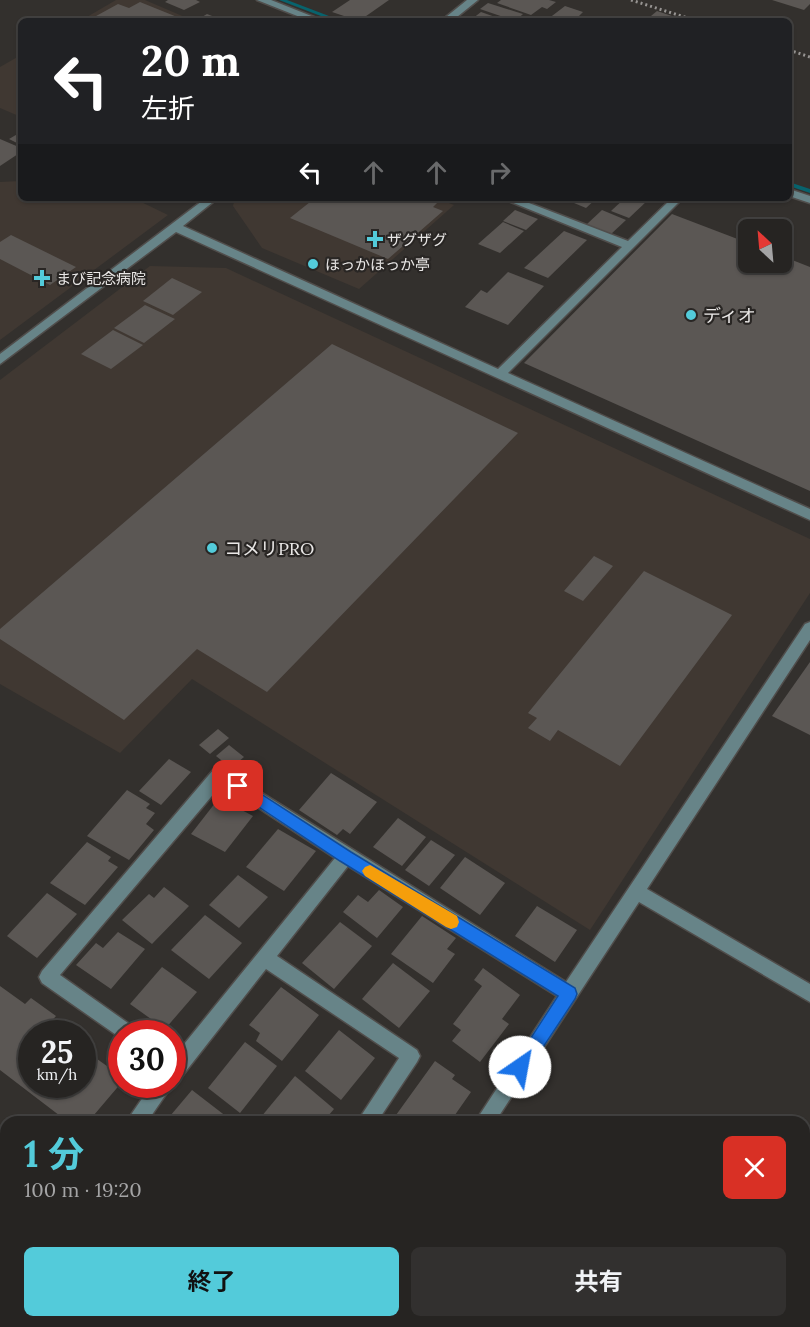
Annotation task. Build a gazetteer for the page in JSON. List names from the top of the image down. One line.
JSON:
{"places":{"health":["ザグザグ","まび記念病院"],"other":["ほっかほっか亭","ディオ","コメリPRO"]},"north":"top left","page":{"turn":["20 m","左折"],"speed":"25 km/h","limit":"30","heading":["1 分","100 m · 19:20"],"buttons":["終了","共有"]}}
